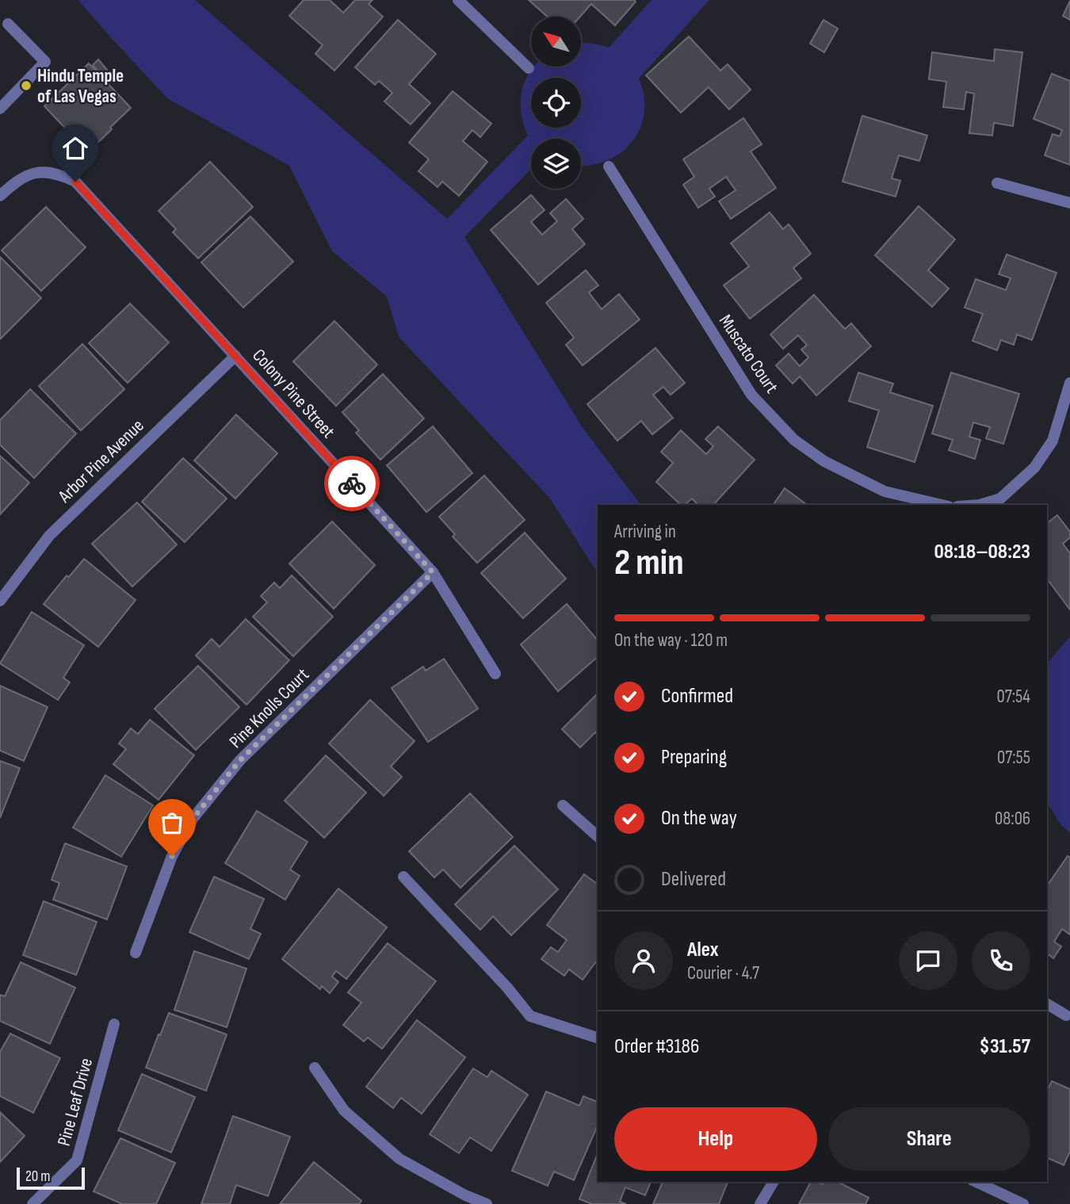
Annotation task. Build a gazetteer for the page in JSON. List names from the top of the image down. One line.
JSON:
{"streets":{"street":["Muscato Court","Colony Pine Street","Arbor Pine Avenue","Pine Knolls Court","Pine Leaf Drive"]},"crossings":[["Colony Pine Street","Arbor Pine Avenue"],["Colony Pine Street","Pine Knolls Court"]],"places":["Hindu Temple of Las Vegas"],"scale_bar":"20 m","north":"top left","page":{"heading":["2 min","Arriving in","08:18–08:23"],"panel":["Alex","Courier · 4.7","Order #3186","$31.57"],"bar":"On the way · 120 m","list":[["Confirmed","07:54"],["Preparing","07:55"],["On the way","08:06"],"Delivered"],"buttons":["Help","Share"],"scale":"20 m"}}
